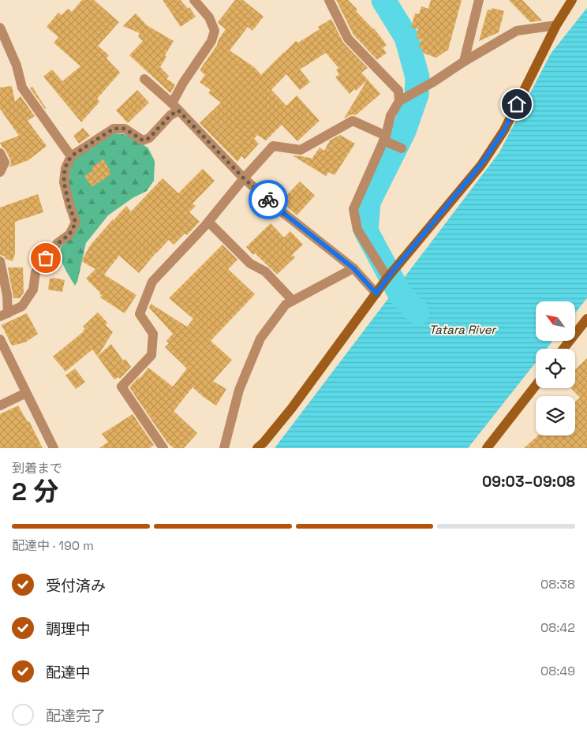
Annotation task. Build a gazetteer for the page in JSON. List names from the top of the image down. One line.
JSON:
{"water":["Tatara River"],"north":"top left","page":{"heading":["2 分","到着まで","09:03–09:08"],"bar":"配達中 · 190 m","list":[["受付済み","08:38"],["調理中","08:42"],["配達中","08:49"],"配達完了"]}}
